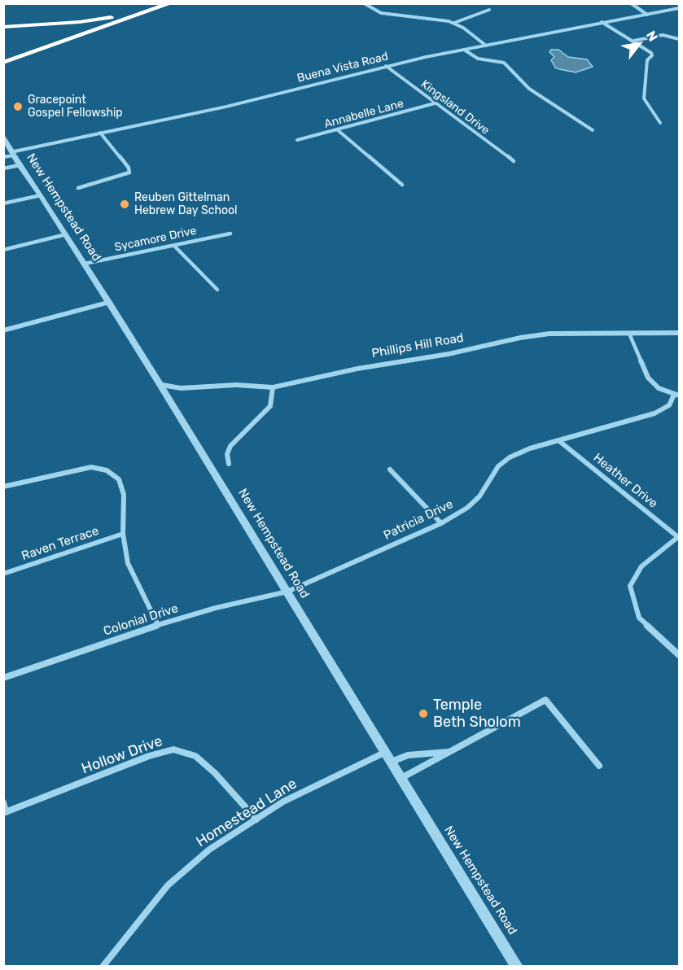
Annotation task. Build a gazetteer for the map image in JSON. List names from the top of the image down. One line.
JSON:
{"streets":{"street":["Buena Vista Road","Kingsland Drive","Annabelle Lane","New Hempstead Road","Sycamore Drive","Phillips Hill Road","Heather Drive","Patricia Drive","Raven Terrace","Colonial Drive","Hollow Drive","Homestead Lane"]},"crossings":[["Buena Vista Road","Kingsland Drive"],["Buena Vista Road","New Hempstead Road"],["Kingsland Drive","Annabelle Lane"],["New Hempstead Road","Sycamore Drive"],["New Hempstead Road","Phillips Hill Road"],["New Hempstead Road","Patricia Drive"],["New Hempstead Road","Colonial Drive"],["New Hempstead Road","Homestead Lane"],["Heather Drive","Patricia Drive"],["Patricia Drive","Colonial Drive"],["Hollow Drive","Homestead Lane"]],"places":["Gracepoint Gospel Fellowship","Reuben Gittelman Hebrew Day School","Temple Beth Sholom"],"north":"top right"}
